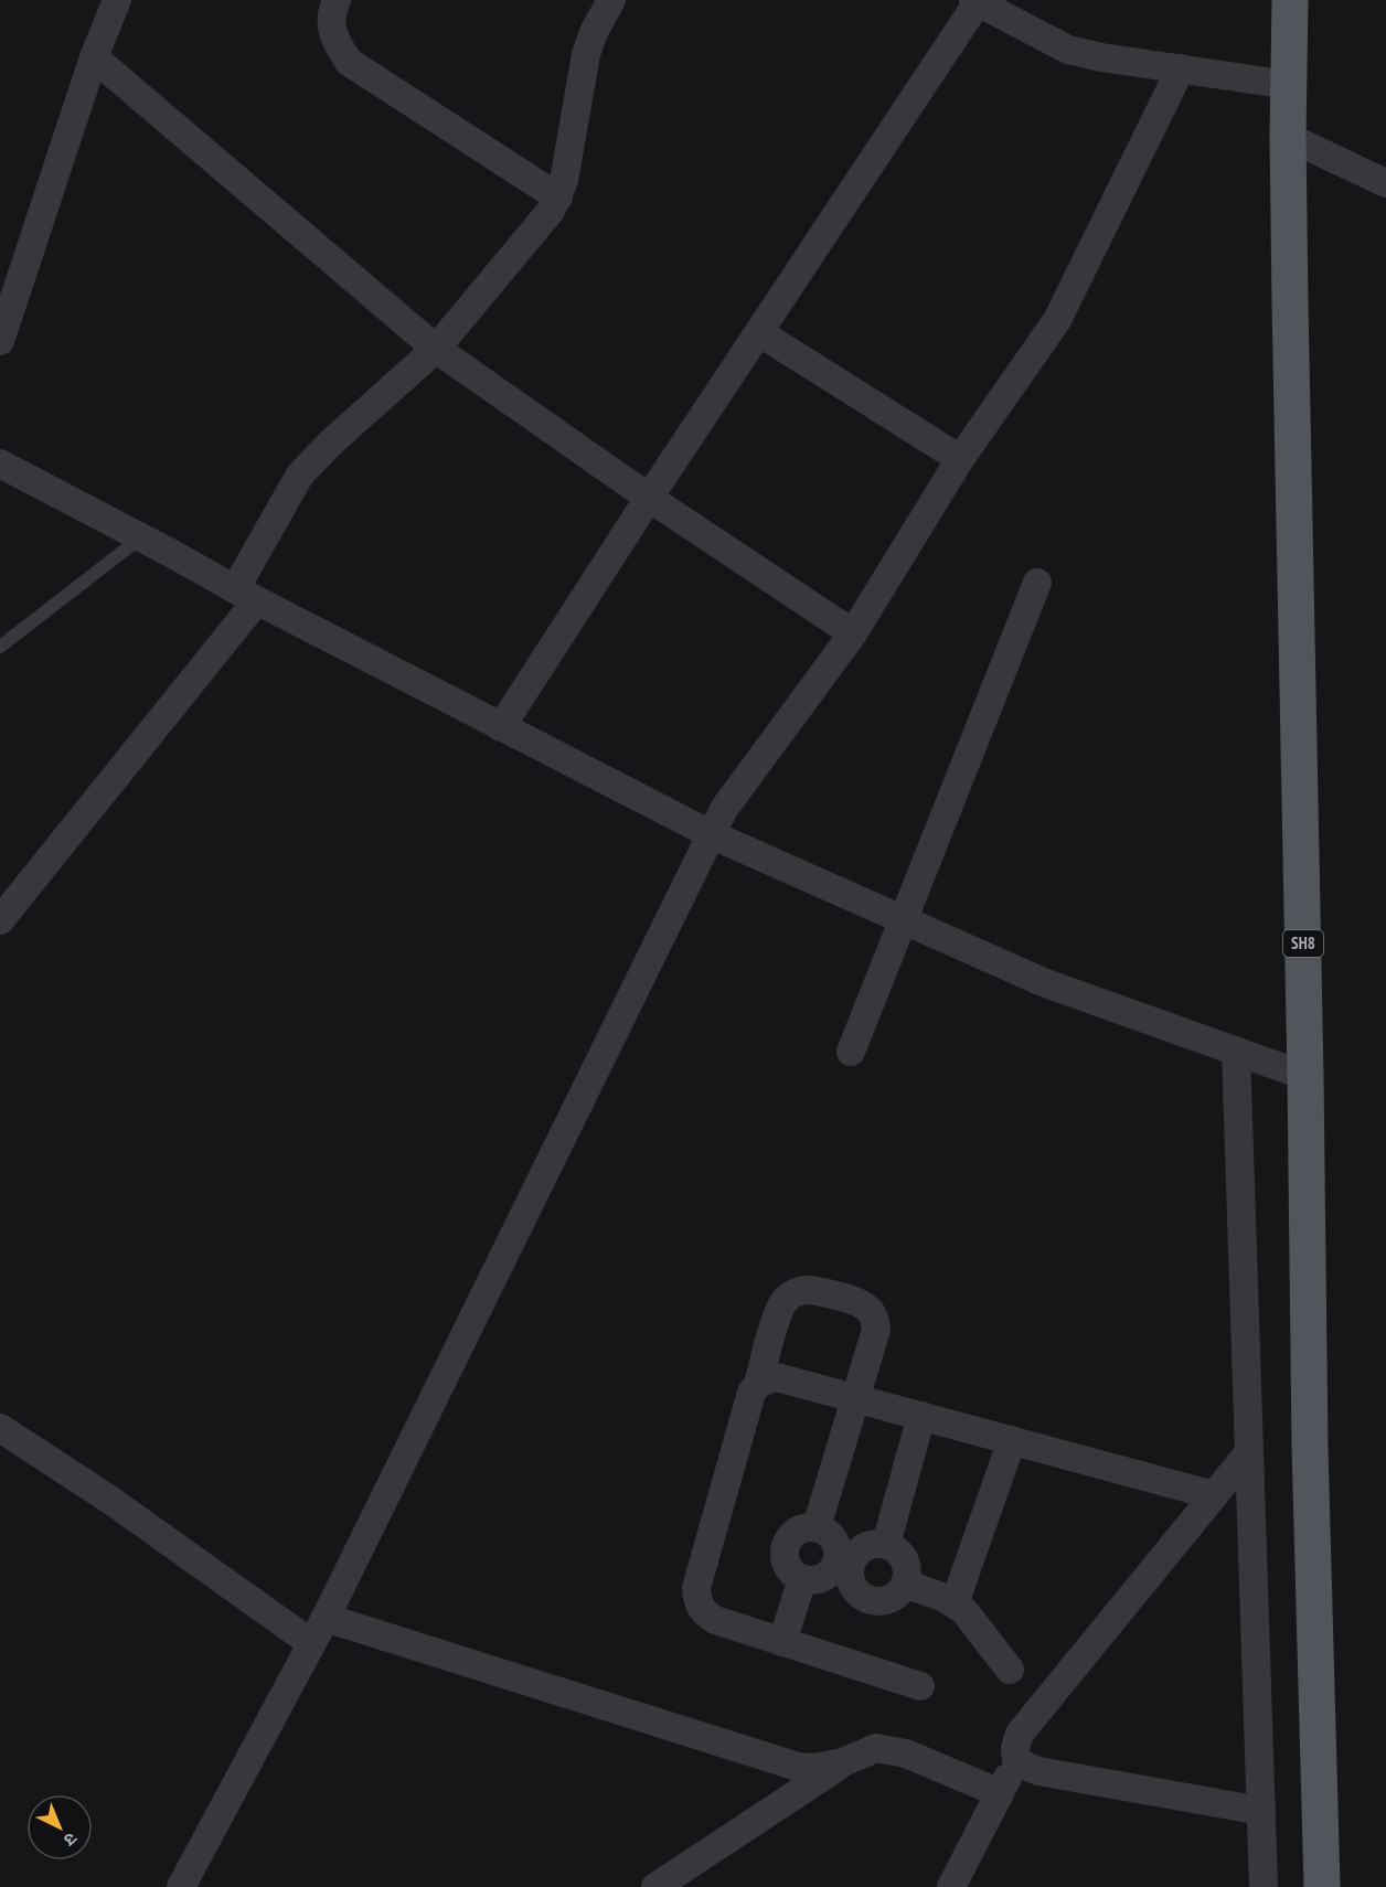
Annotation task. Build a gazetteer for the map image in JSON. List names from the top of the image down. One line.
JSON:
{"streets":{"main road":["SH8"]},"north":"bottom right"}
